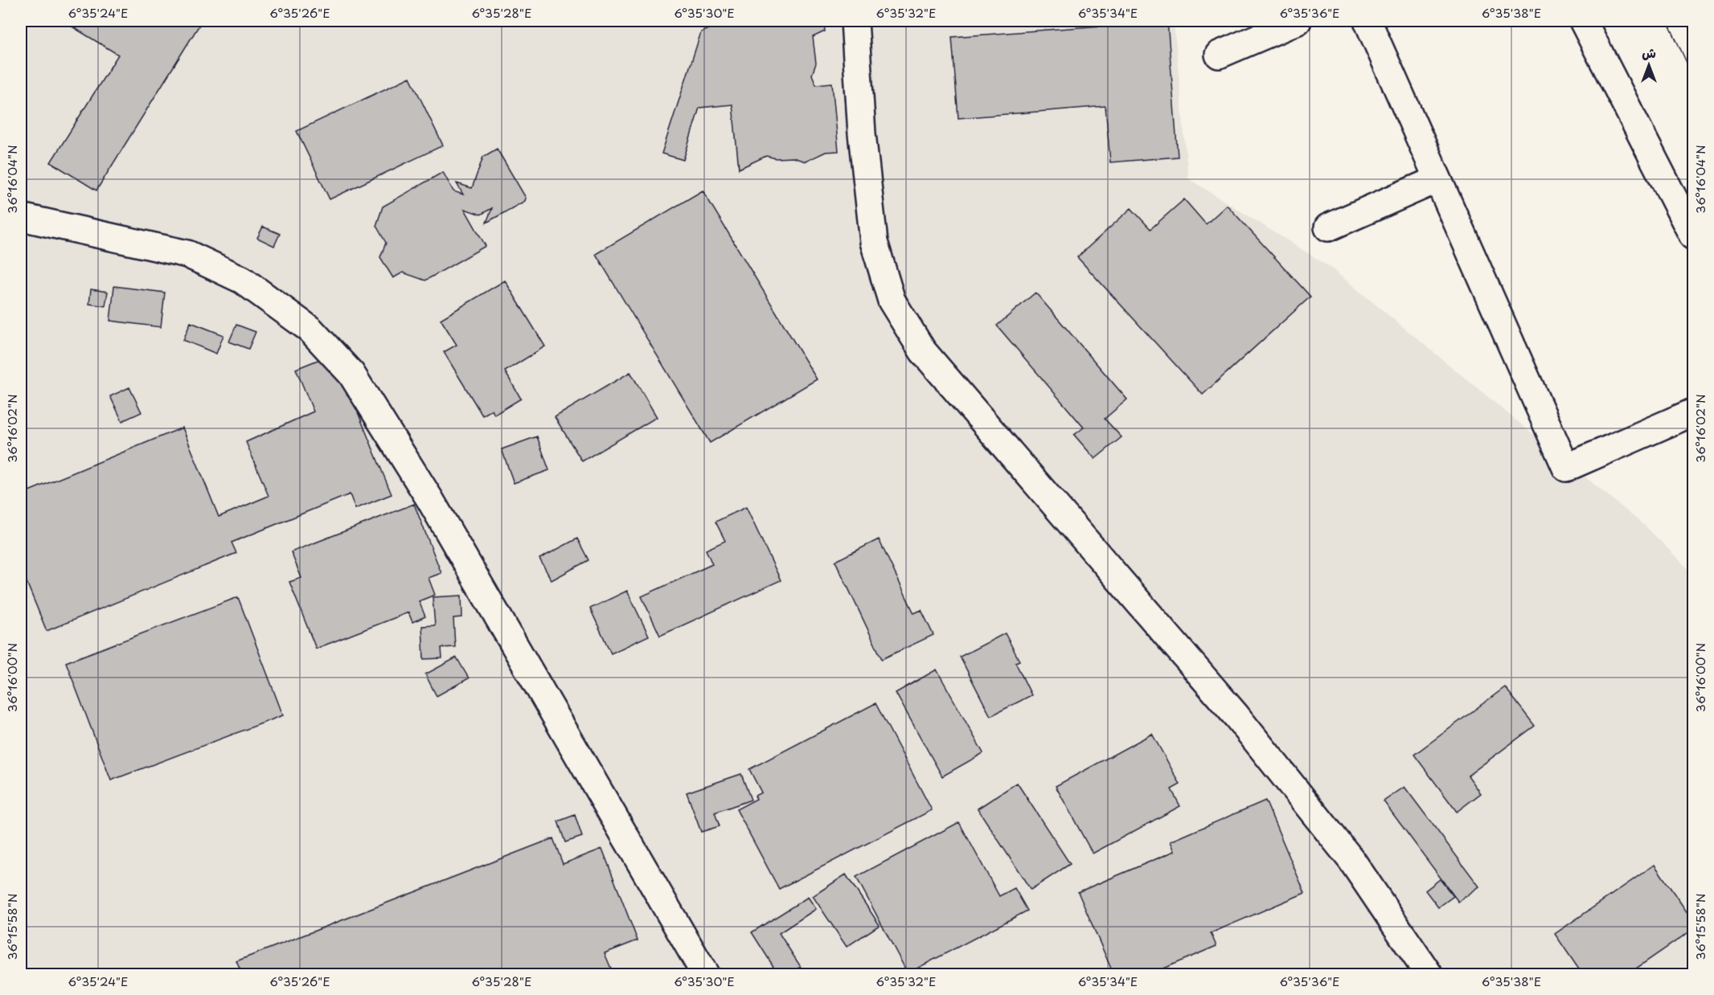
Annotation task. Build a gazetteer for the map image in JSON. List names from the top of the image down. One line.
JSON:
{"north":"top","coordinates":["6°35'24\"E","6°35'26\"E","6°35'28\"E","6°35'30\"E","6°35'32\"E","6°35'34\"E","6°35'36\"E","6°35'38\"E","36°16'04\"N","36°16'02\"N","36°16'00\"N","36°15'58\"N"]}
